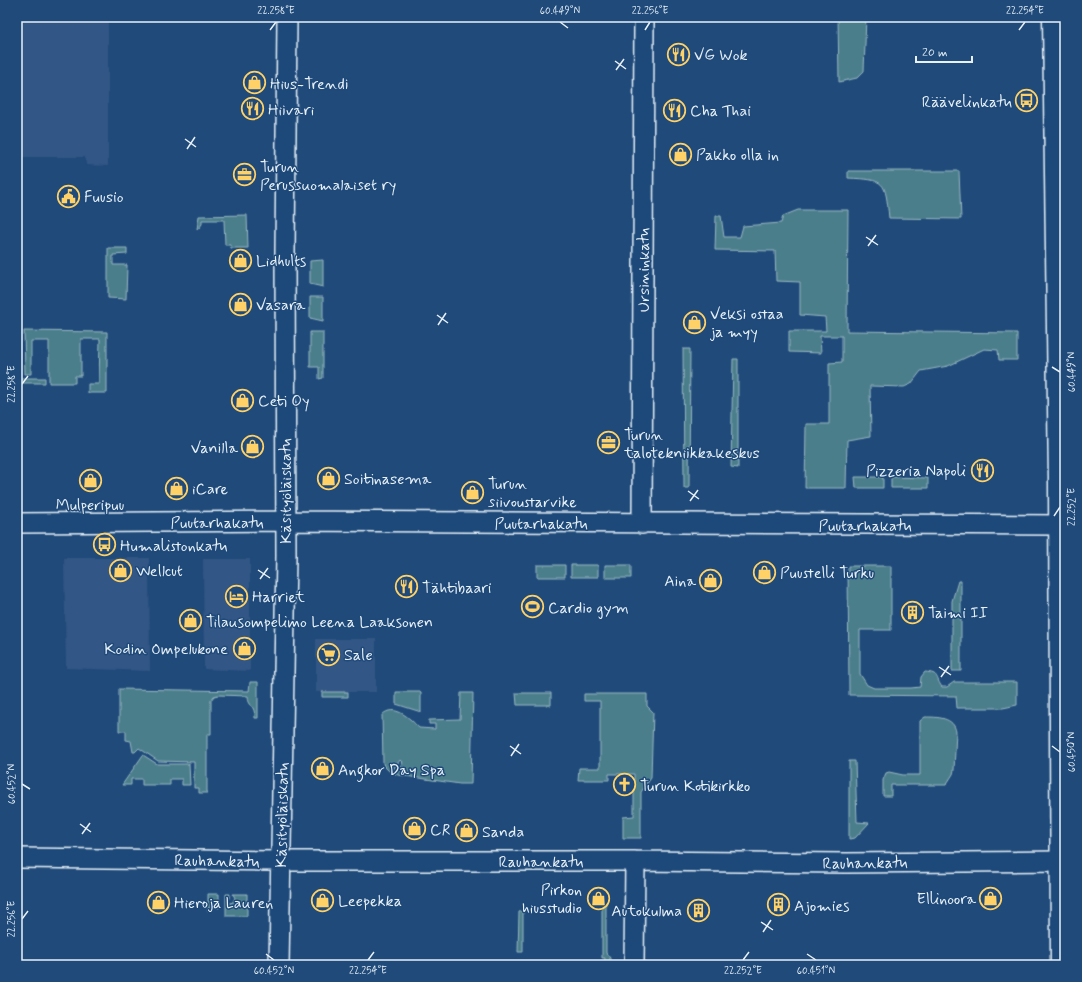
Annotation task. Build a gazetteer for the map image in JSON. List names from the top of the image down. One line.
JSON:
{"streets":{"street":["Ursininkatu","Käsityöläiskatu","Puutarhakatu","Rauhankatu"]},"crossings":[["Ursininkatu","Puutarhakatu"],["Käsityöläiskatu","Puutarhakatu"],["Käsityöläiskatu","Rauhankatu"]],"places":{"restaurant":["VG Wok","Hiivari","Cha Thai","Pizzeria Napoli","Tähtibaari"],"shop":["Hius-Trendi","Pakko olla in","Lidhults","Vasara","Veksi ostaa ja myy","Ceti Oy","Vanilla","Soitinasema","Mulperipuu","iCare","Turun siivoustarvike","Wellcut","Puustelli Turku","Aina","Tilausompelimo Leena Laaksonen","Kodin Ompelukone","Angkor Day Spa","CR","Sanda","Pirkon hiusstudio","Ellinoora","Leepekka","Hieroja Lauren"],"bus stop":["Räävelinkatu","Humalistonkatu"],"office":["Turun Perussuomalaiset ry","Turun talotekniikkakeskus"],"public building":["Fuusio"],"hotel":["Harriet"],"sports":["Cardio gym"],"building":["Taimi II","Ajomies","Autokulma"],"supermarket":["Sale"],"church":["Turun Kotikirkko"]},"scale_bar":"20 m","coordinates":["22.258°E","60.449°N","22.256°E","22.254°E","22.252°E","60.450°N","60.452°N","60.451°N"]}
